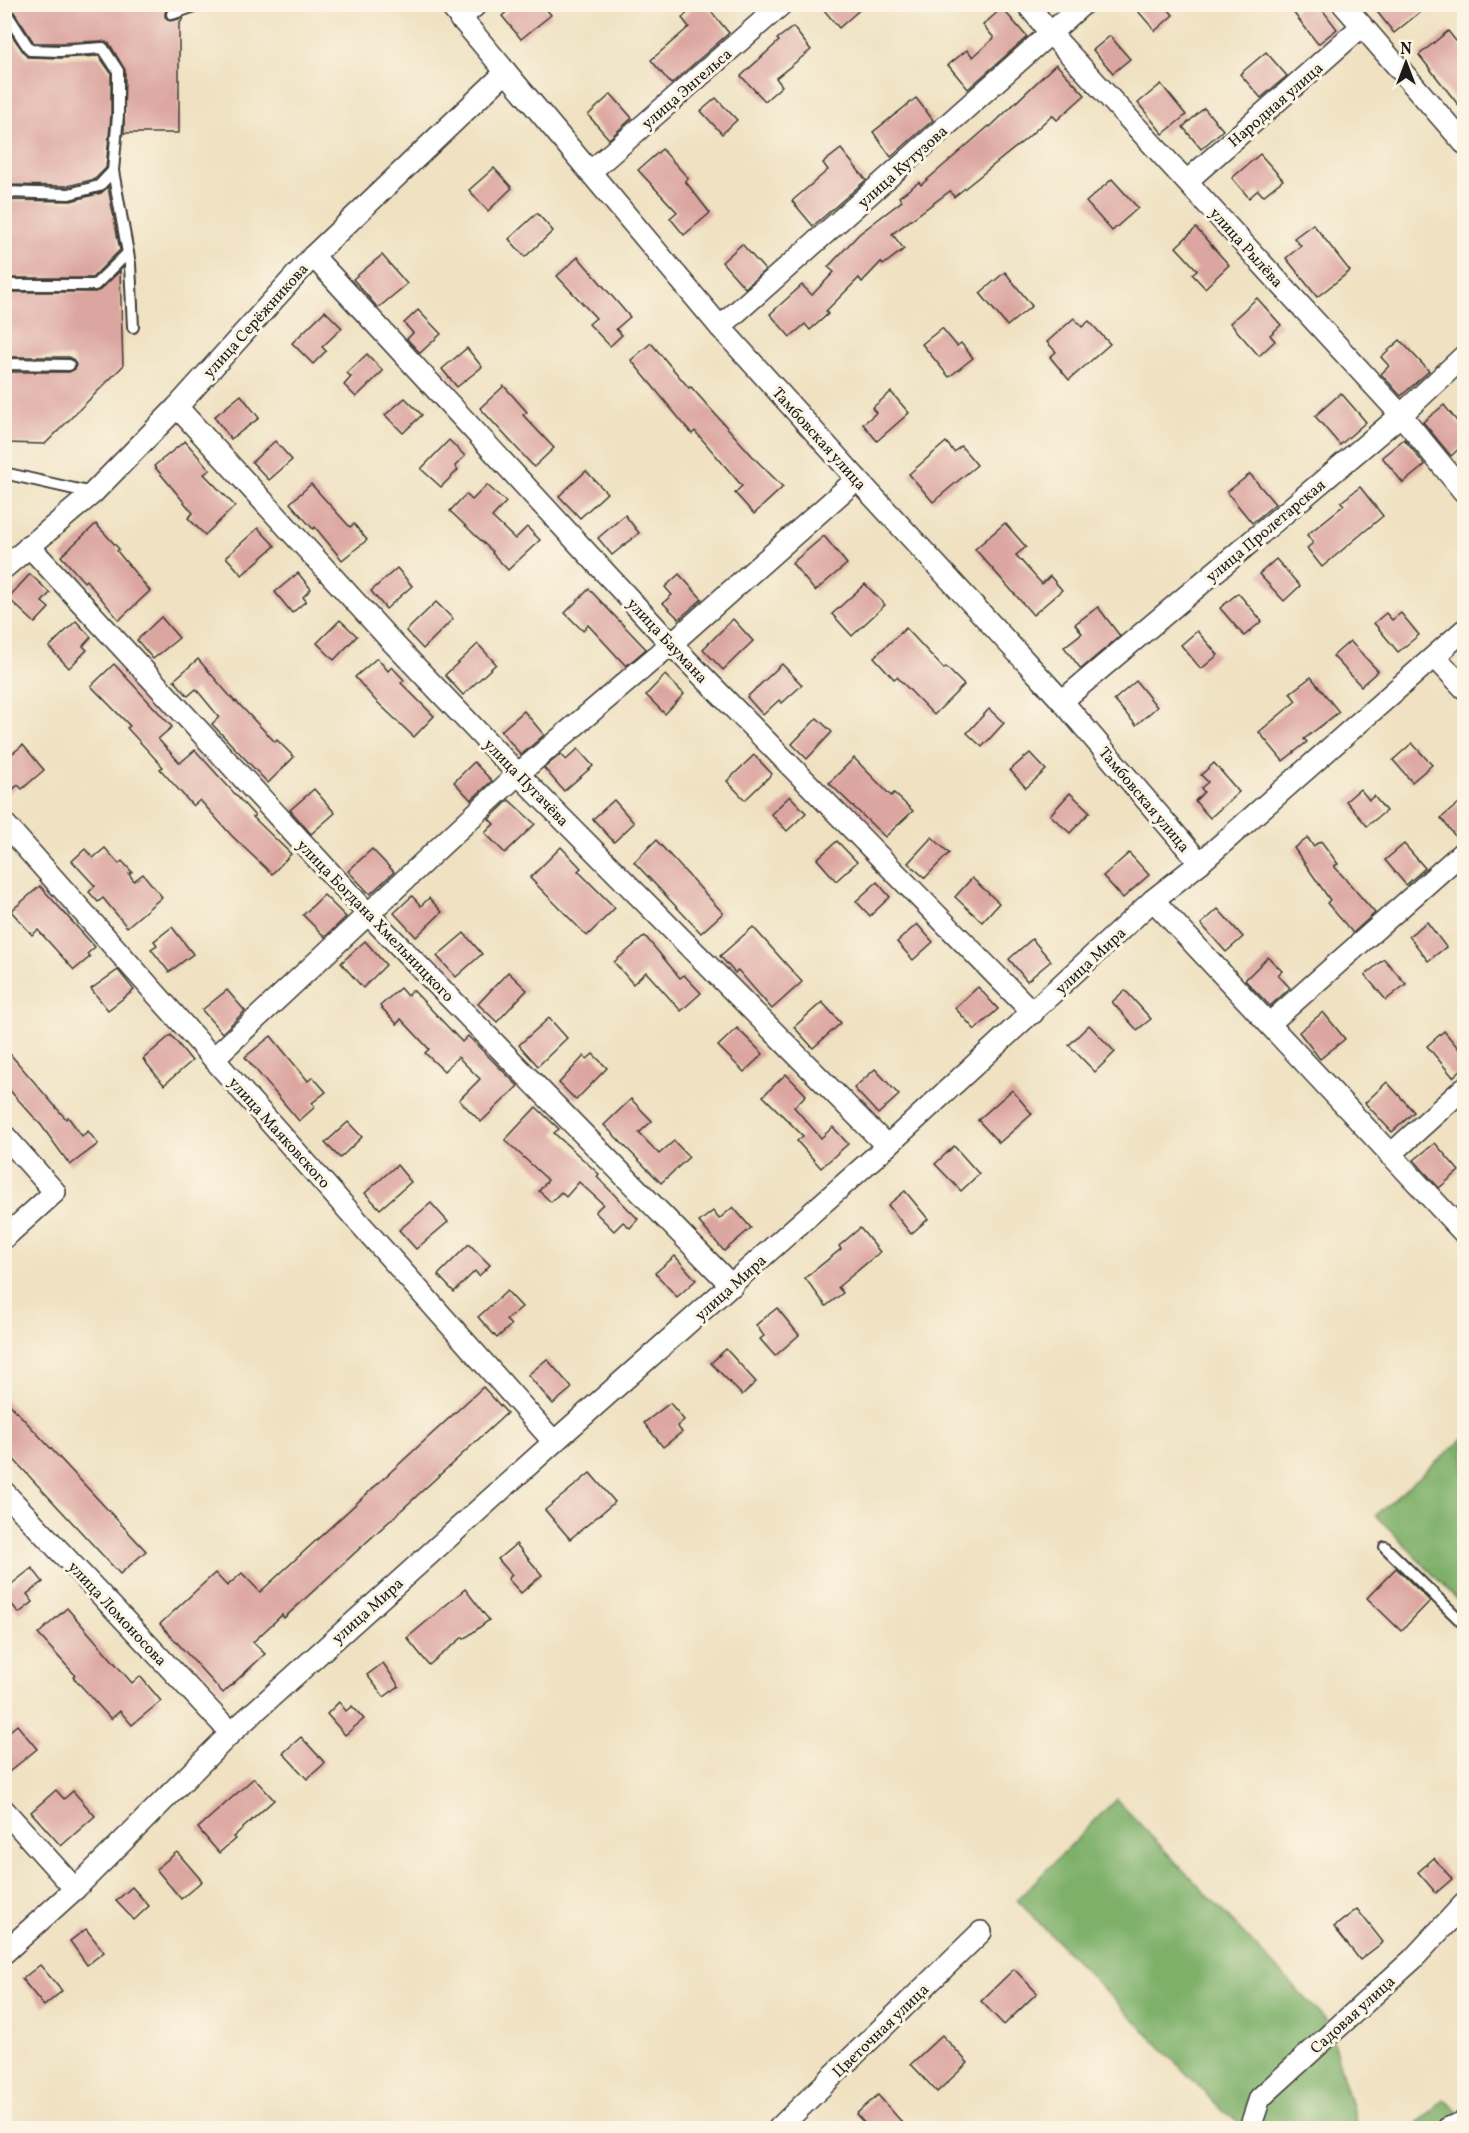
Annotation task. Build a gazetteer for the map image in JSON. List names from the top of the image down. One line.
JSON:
{"streets":{"street":["улица Энгельса","Народная улица","улица Кутузова","улица Рылёва","улица Серёжникова","Тамбовская улица","улица Пролетарская","улица Баумана","улица Пугачёва","улица Богдана Хмельницкого","улица Мира","улица Маяковского","улица Ломоносова","Садовая улица","Цветочная улица"]},"crossings":[["улица Энгельса","Тамбовская улица"],["Народная улица","улица Рылёва"],["улица Кутузова","улица Рылёва"],["улица Кутузова","Тамбовская улица"],["улица Рылёва","улица Пролетарская"],["улица Серёжникова","Тамбовская улица"],["улица Серёжникова","улица Баумана"],["улица Серёжникова","улица Пугачёва"],["улица Серёжникова","улица Богдана Хмельницкого"],["Тамбовская улица","улица Пролетарская"],["Тамбовская улица","улица Мира"],["улица Баумана","улица Мира"],["улица Пугачёва","улица Мира"],["улица Богдана Хмельницкого","улица Мира"],["улица Мира","улица Маяковского"],["улица Мира","улица Ломоносова"]],"north":"top"}
